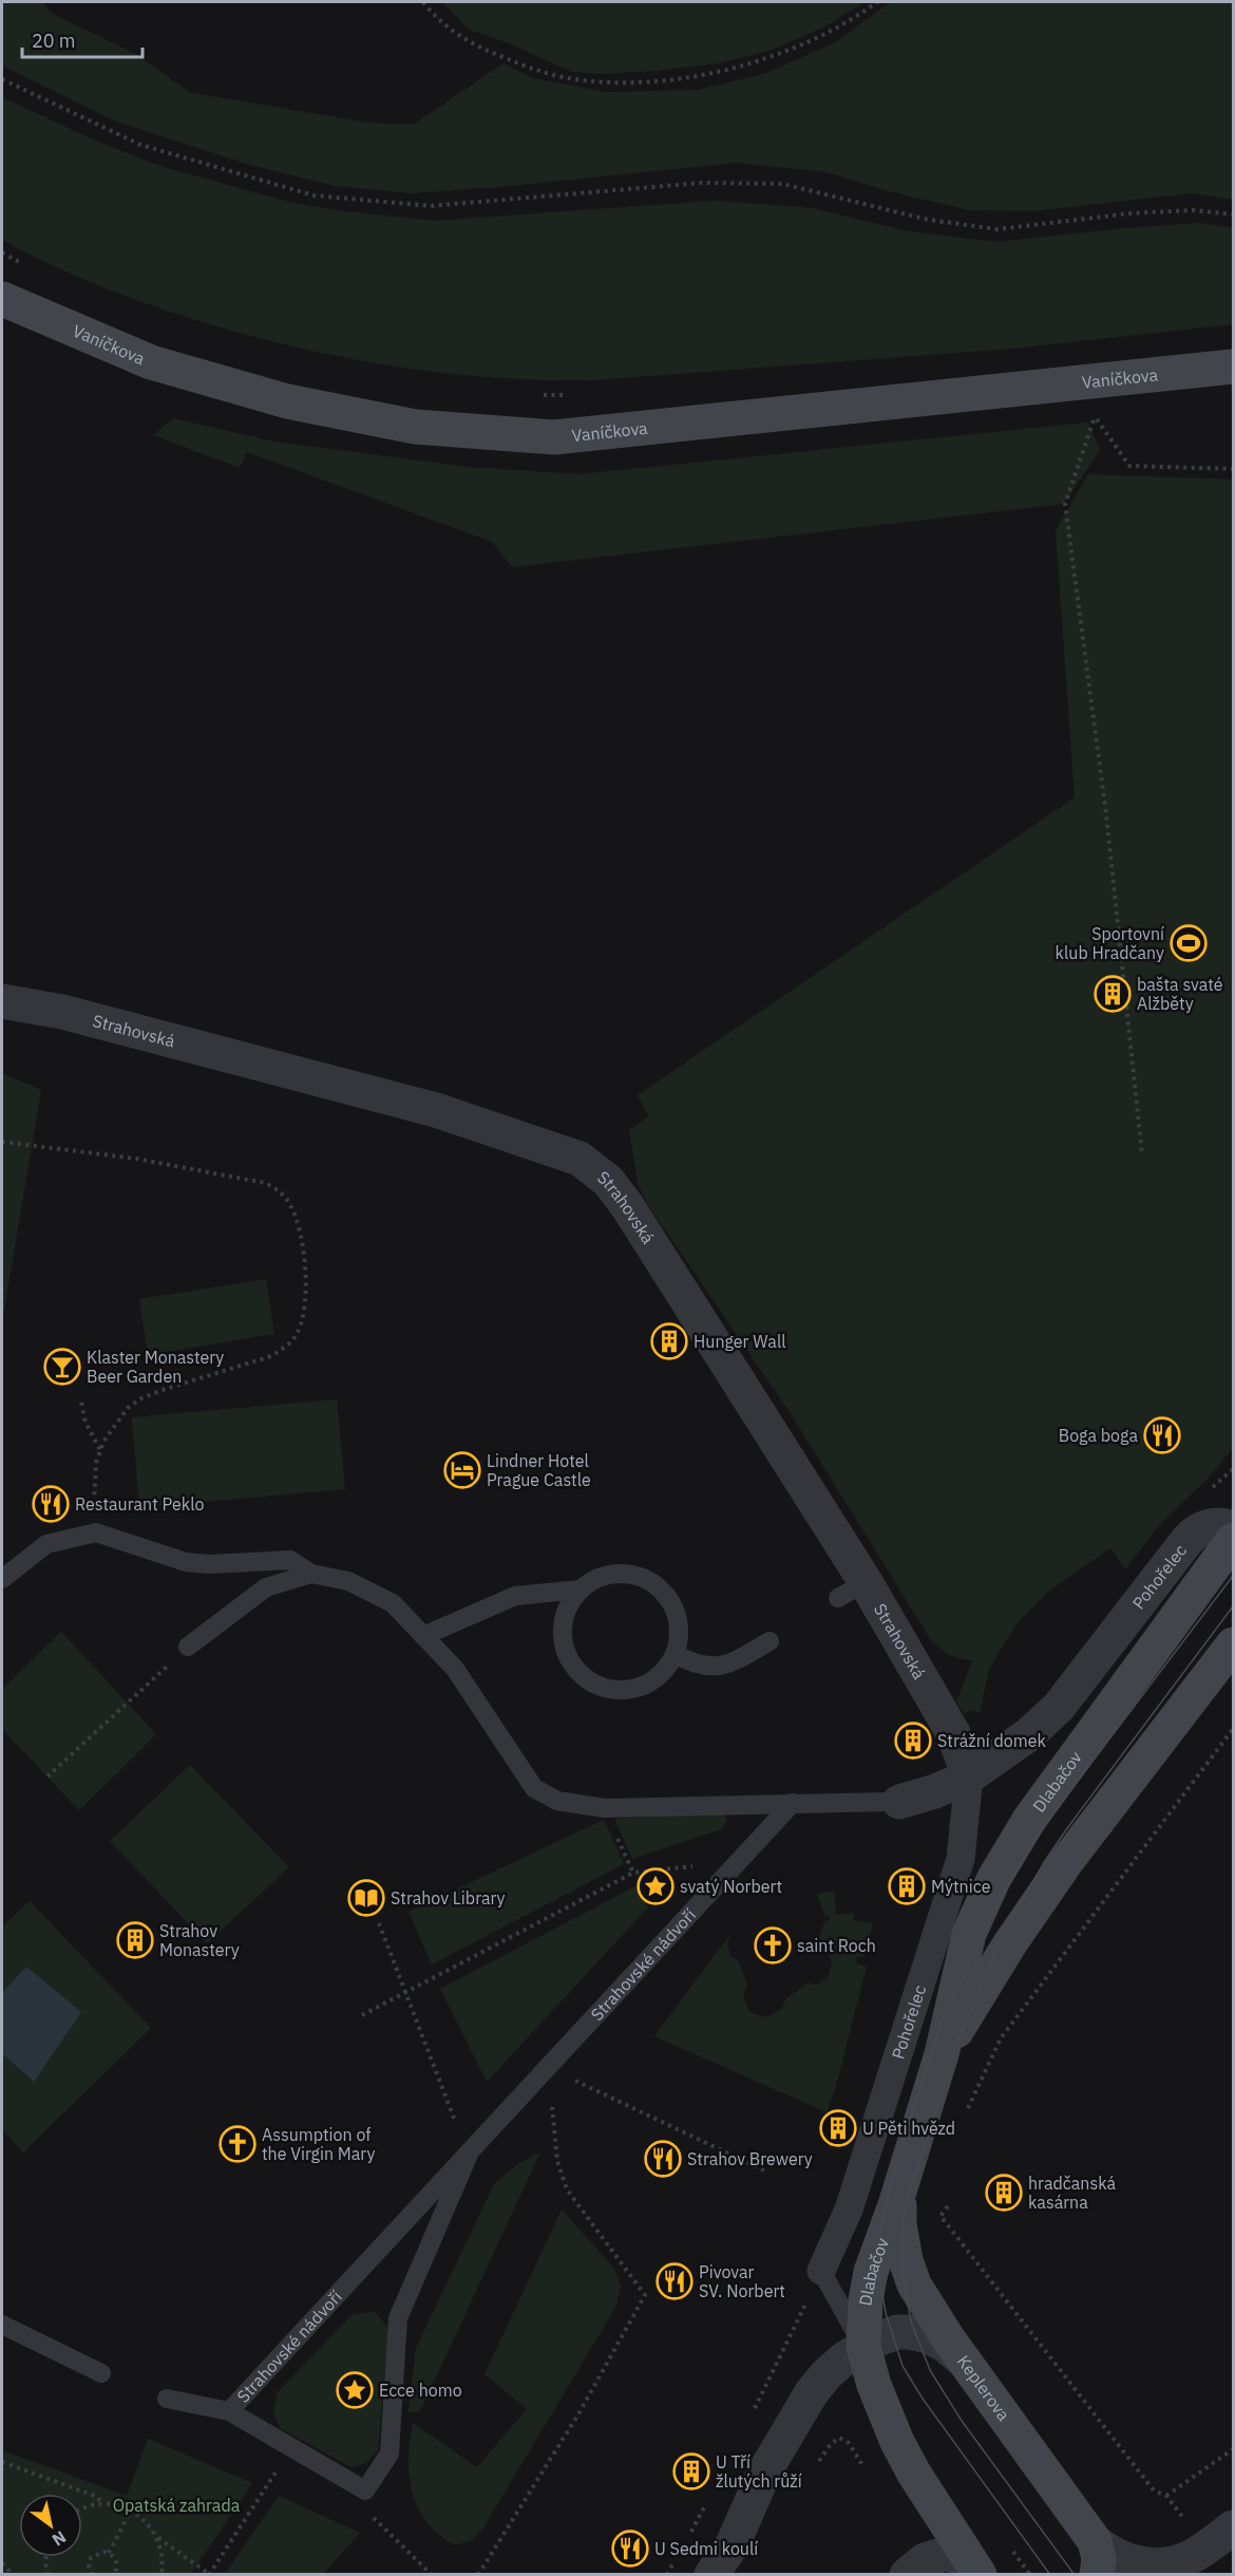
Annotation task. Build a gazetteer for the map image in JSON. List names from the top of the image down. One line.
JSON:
{"streets":{"main road":["Vaníčkova","Dlabačov","Keplerova"],"street":["Strahovská","Pohořelec"],"lane":["Strahovské nádvoří"]},"crossings":[["Strahovská","Pohořelec"],["Dlabačov","Keplerova"]],"parks":["Opatská zahrada"],"places":{"sports":["Sportovní klub Hradčany"],"building":["bašta svaté Alžběty","Hunger Wall","Strážní domek","Mýtnice","Strahov Monastery","U Pěti hvězd","hradčanská kasárna","U Tří žlutých růží"],"bar":["Klaster Monastery Beer Garden"],"restaurant":["Boga boga","Restaurant Peklo","Strahov Brewery","Pivovar SV. Norbert","U Sedmi koulí"],"hotel":["Lindner Hotel Prague Castle"],"place":["svatý Norbert","Ecce homo"],"library":["Strahov Library"],"church":["saint Roch","Assumption of the Virgin Mary"]},"scale_bar":"20 m","north":"bottom right"}
